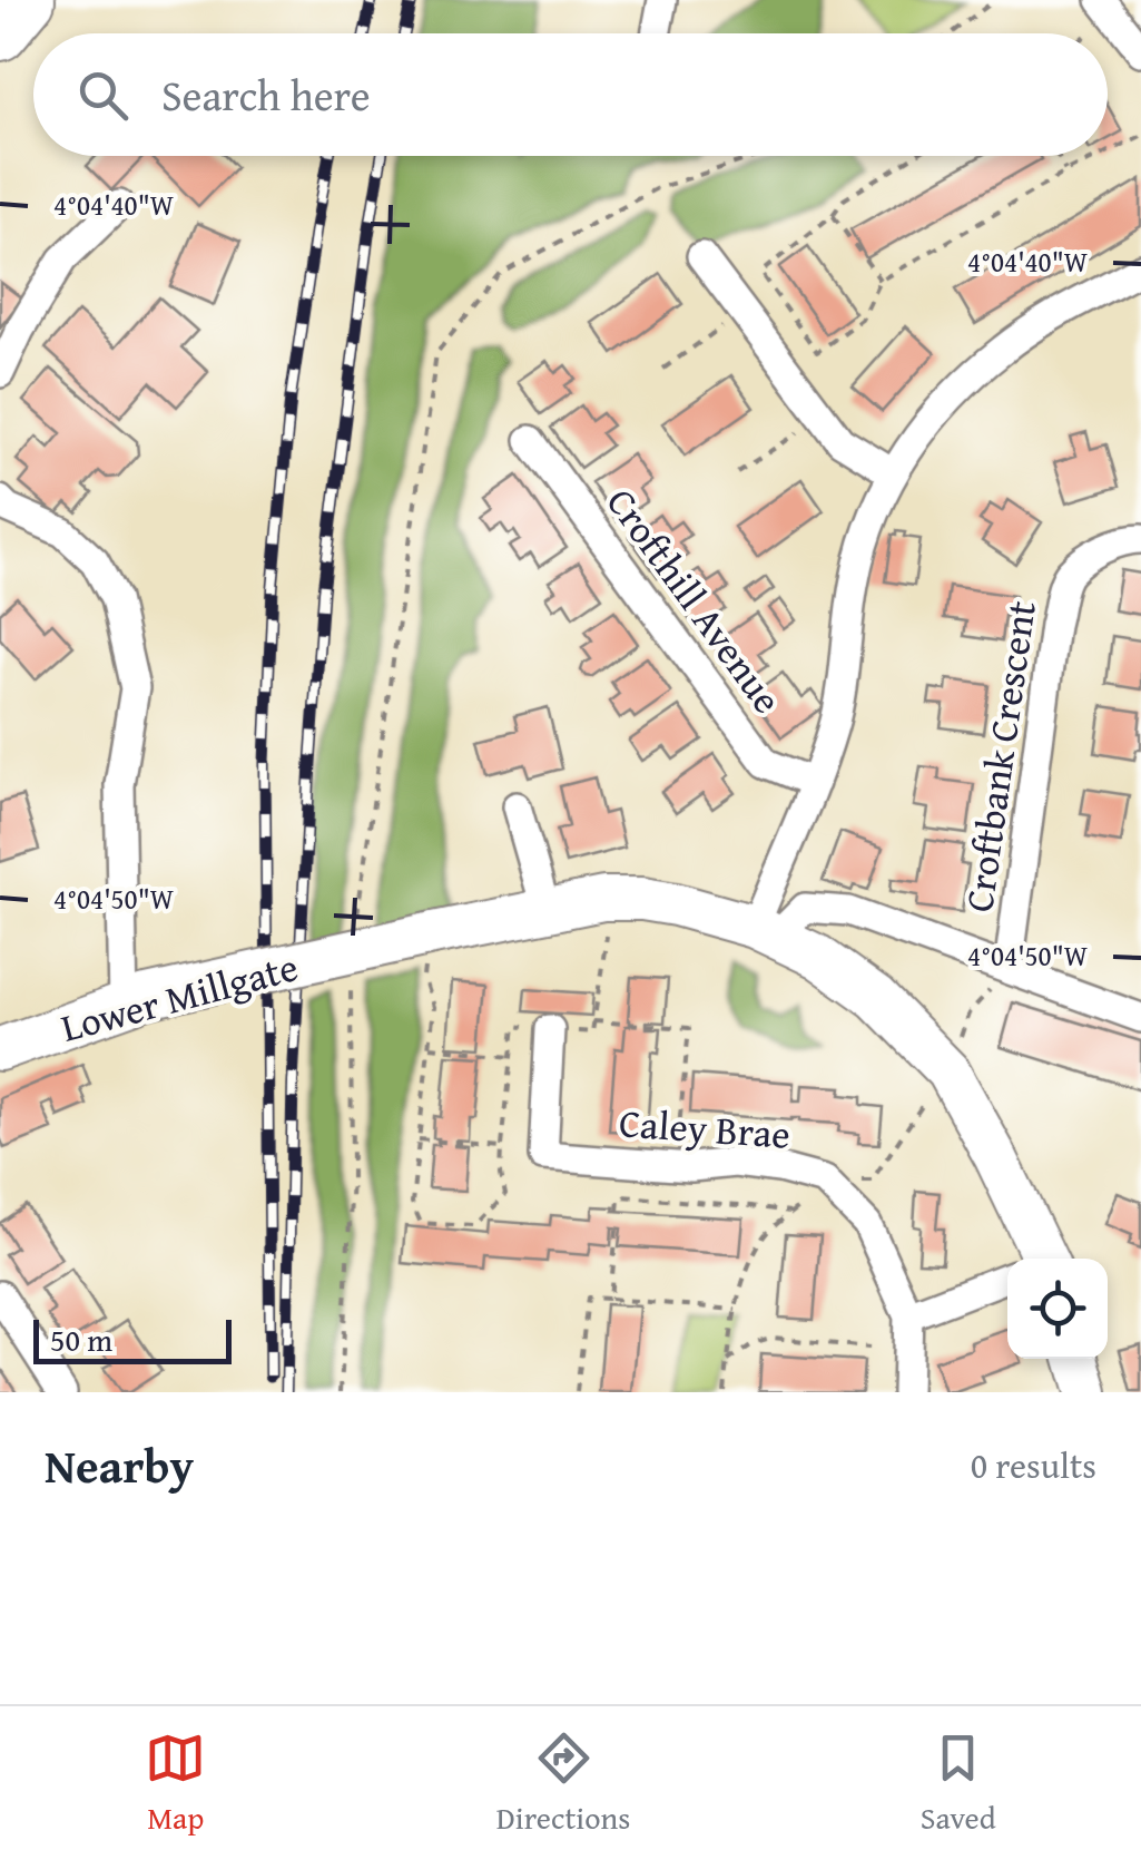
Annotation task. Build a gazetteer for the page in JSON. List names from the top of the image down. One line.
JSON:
{"streets":{"street":["Crofthill Avenue","Croftbank Crescent","Lower Millgate","Caley Brae"]},"scale_bar":"50 m","page":{"search":"Search here","scale":"50 m","heading":["Nearby","0 results"],"nav":["Map","Directions","Saved"]},"coordinates":["4°04'40\"W","4°04'50\"W"]}
